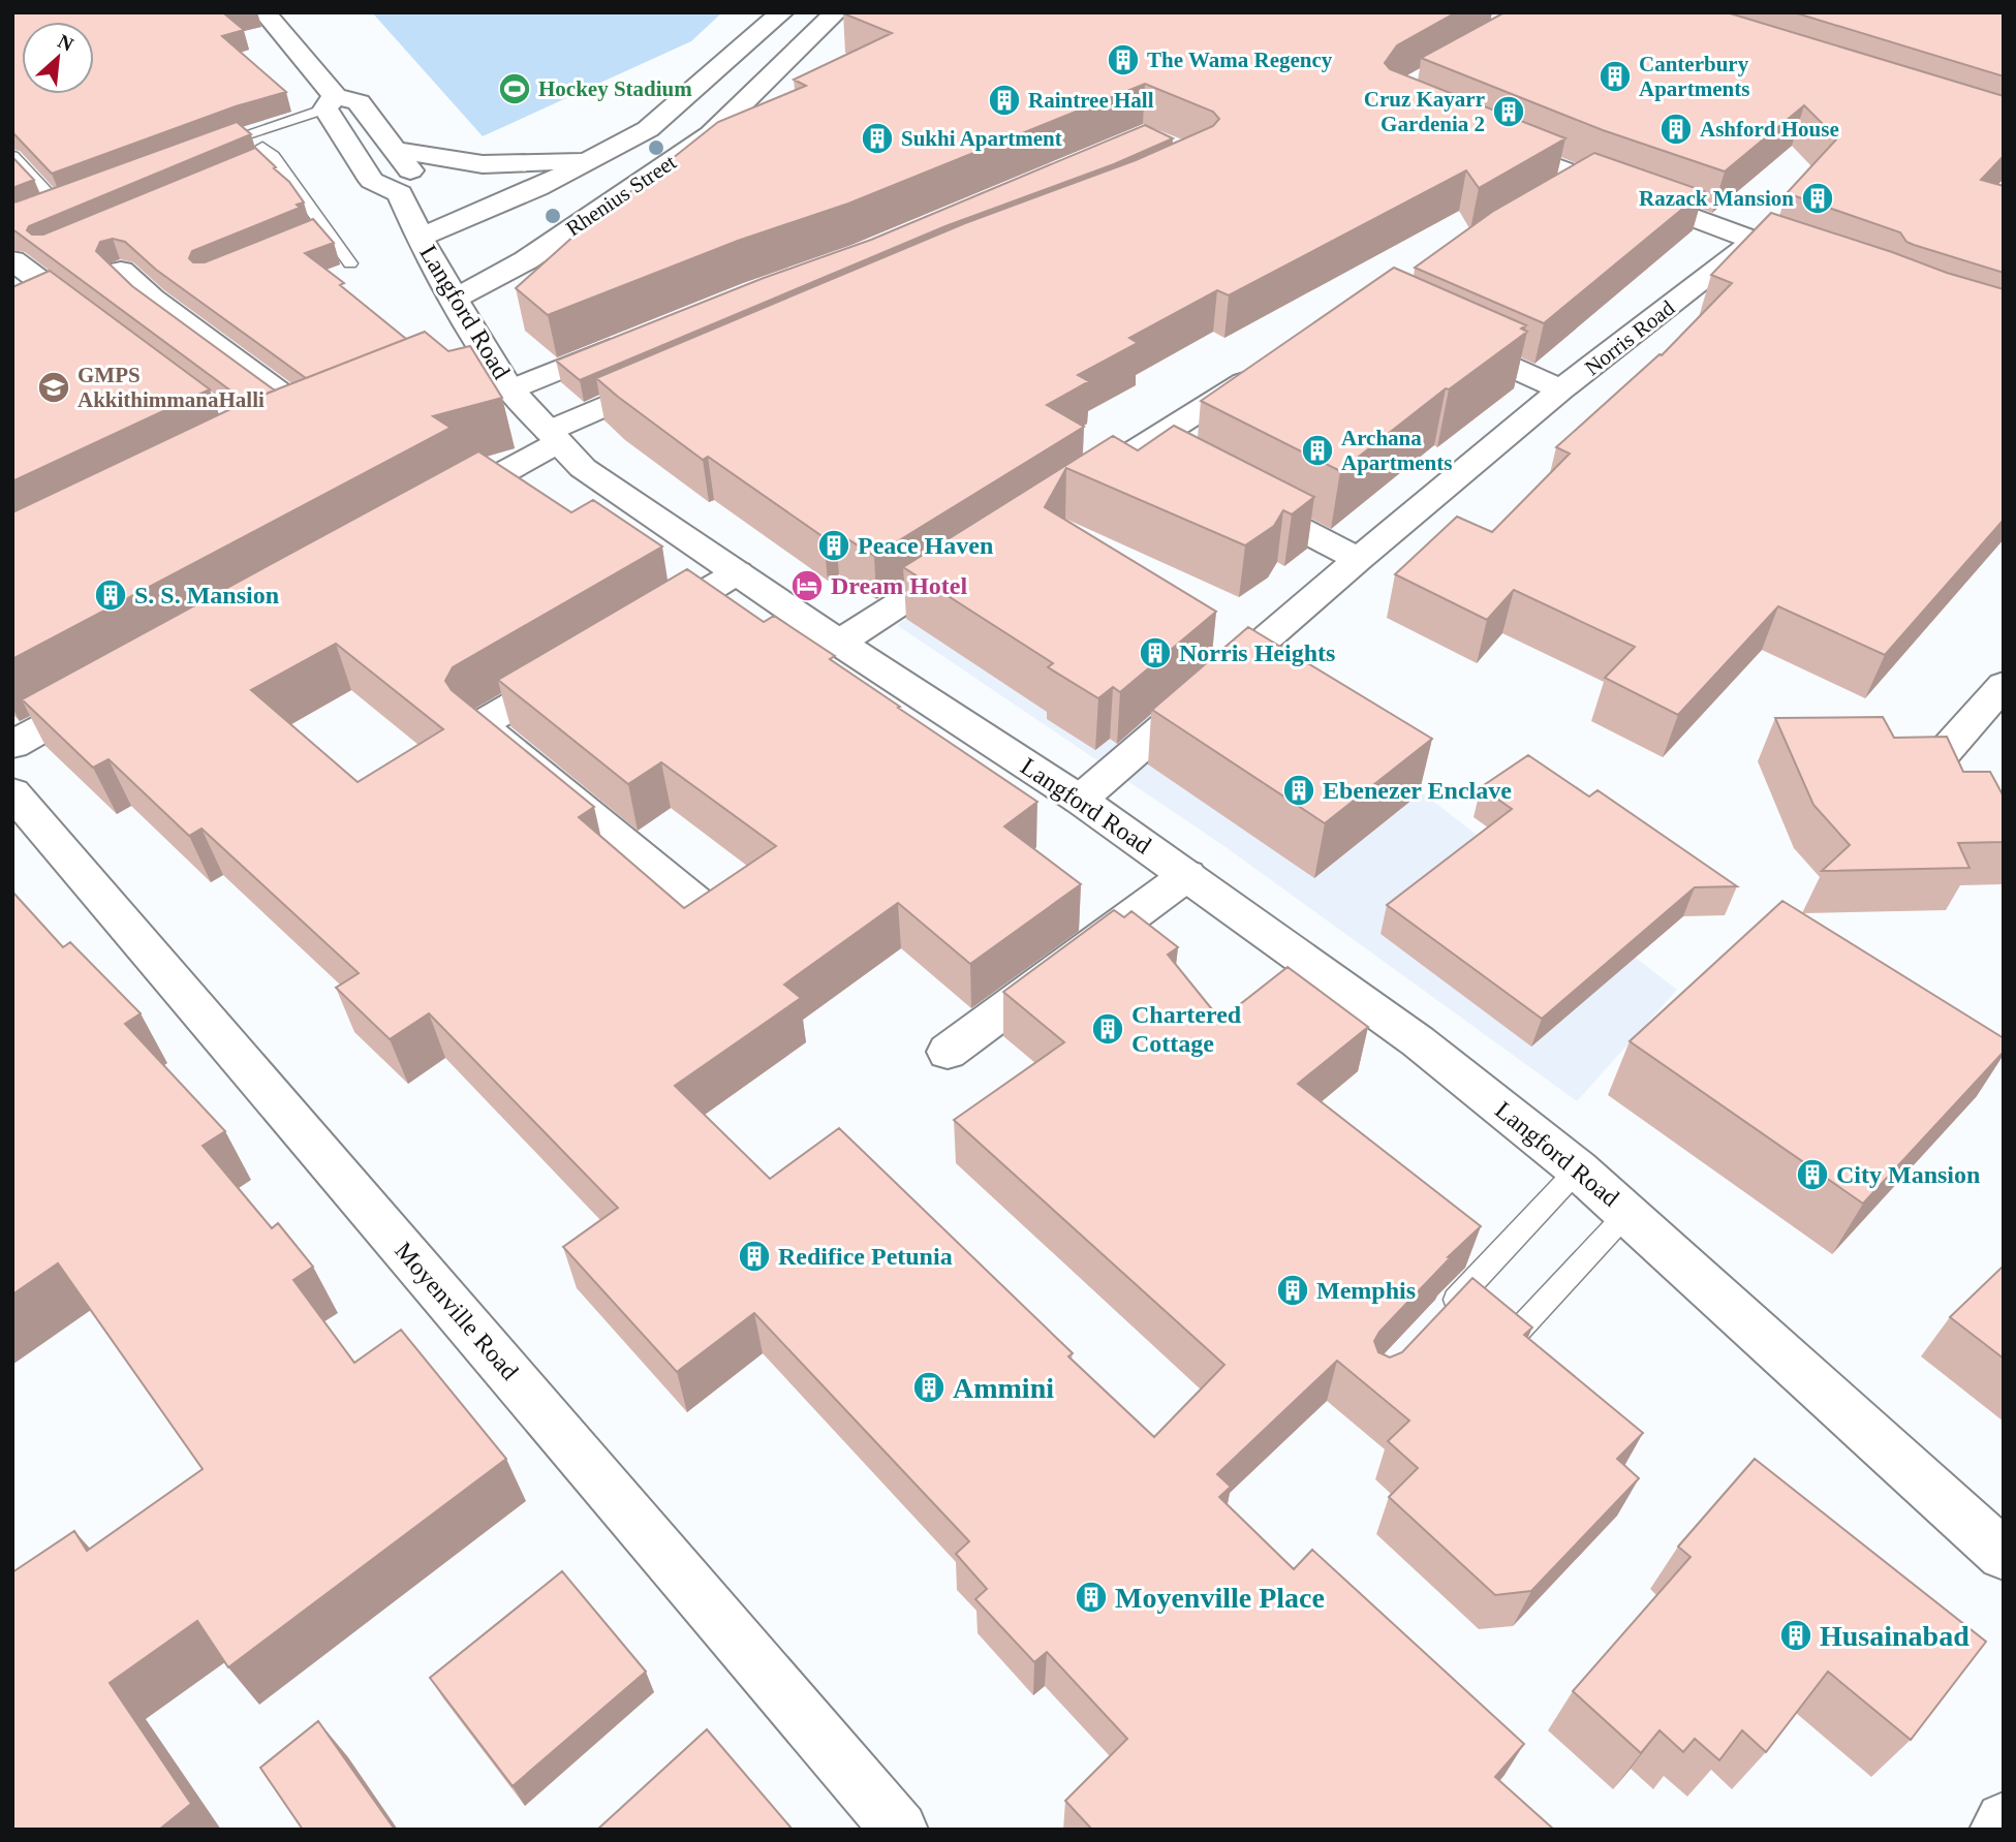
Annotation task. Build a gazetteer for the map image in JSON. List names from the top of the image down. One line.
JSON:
{"streets":{"street":["Rhenius Street","Langford Road","Norris Road","Moyenville Road"]},"crossings":[["Rhenius Street","Langford Road"],["Langford Road","Norris Road"]],"places":{"building":["The Wama Regency","Canterbury Apartments","Raintree Hall","Cruz Kayarr Gardenia 2","Ashford House","Sukhi Apartment","Razack Mansion","Archana Apartments","Peace Haven","S. S. Mansion","Norris Heights","Ebenezer Enclave","Chartered Cottage","City Mansion","Redifice Petunia","Memphis","Ammini","Moyenville Place","Husainabad"],"sports":["Hockey Stadium"],"school or university":["GMPS AkkithimmanaHalli"],"hotel":["Dream Hotel"]},"north":"top right"}
